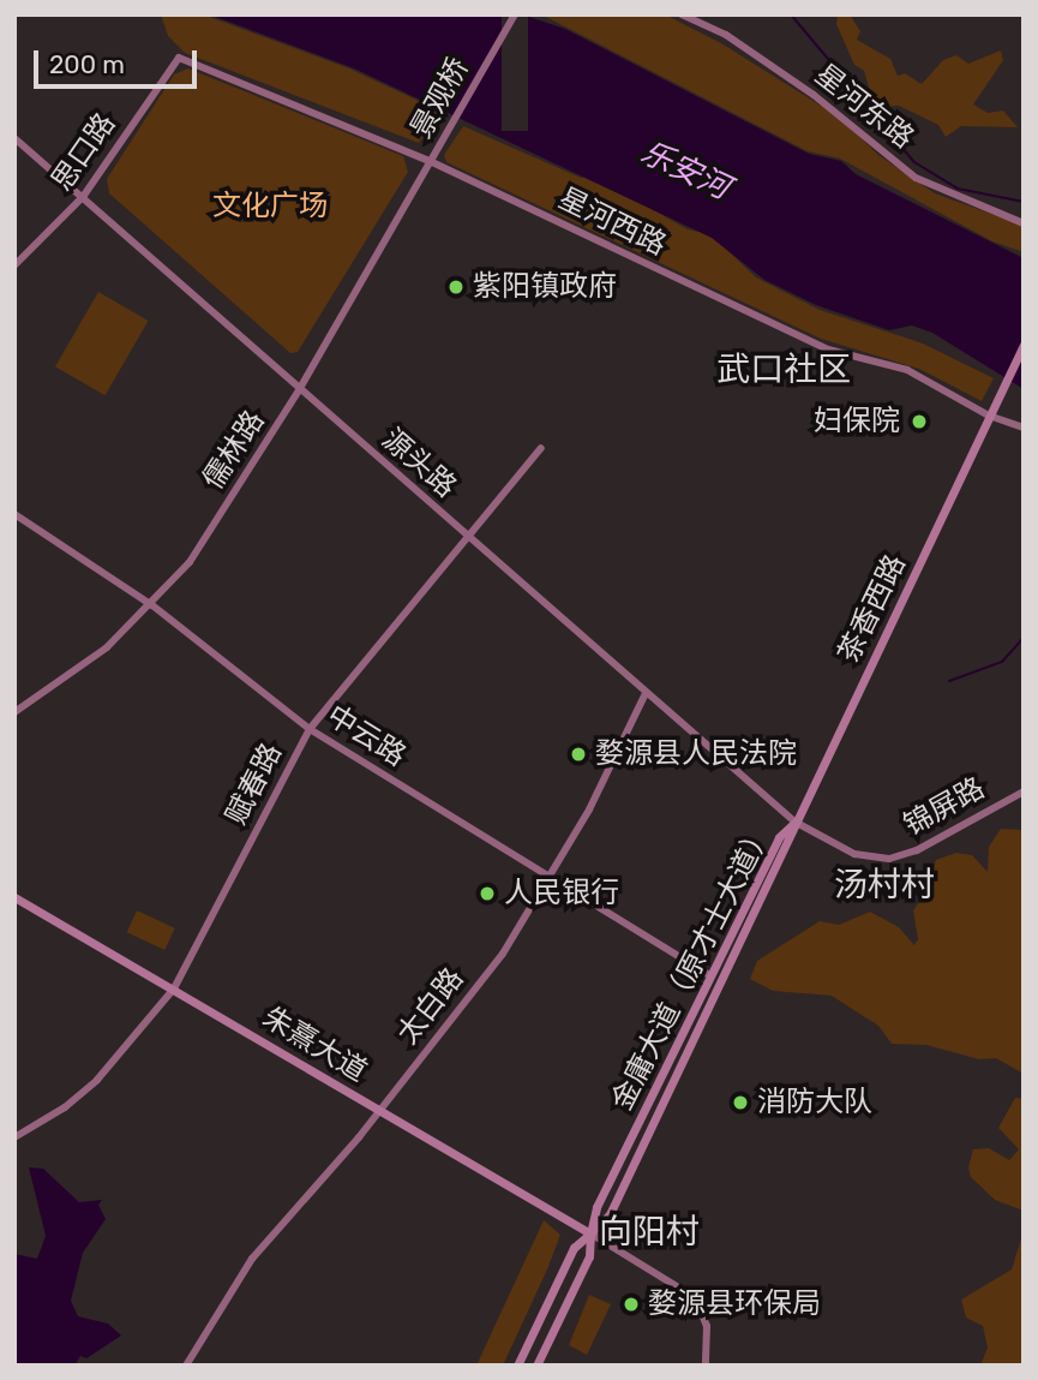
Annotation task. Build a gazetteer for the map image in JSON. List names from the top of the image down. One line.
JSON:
{"streets":{"main road":["茶香西路","金庸大道（原才士大道）","朱熹大道"],"street":["景观桥","星河东路","思口路","星河西路","儒林路","源头路","中云路","赋春路","锦屏路","太白路"]},"crossings":[["景观桥","星河西路"],["景观桥","儒林路"],["思口路","星河西路"],["思口路","源头路"],["星河西路","儒林路"],["星河西路","茶香西路"],["儒林路","源头路"],["儒林路","中云路"],["源头路","茶香西路"],["源头路","赋春路"],["源头路","锦屏路"],["源头路","金庸大道（原才士大道）"],["源头路","太白路"],["茶香西路","锦屏路"],["茶香西路","金庸大道（原才士大道）"],["中云路","赋春路"],["中云路","金庸大道（原才士大道）"],["中云路","太白路"],["赋春路","朱熹大道"],["锦屏路","金庸大道（原才士大道）"],["金庸大道（原才士大道）","朱熹大道"],["太白路","朱熹大道"]],"districts":["武口社区","汤村村","向阳村"],"water":["乐安河"],"parks":["文化广场"],"places":["紫阳镇政府","妇保院","婺源县人民法院","人民银行","消防大队","婺源县环保局"],"scale_bar":"200 m"}
